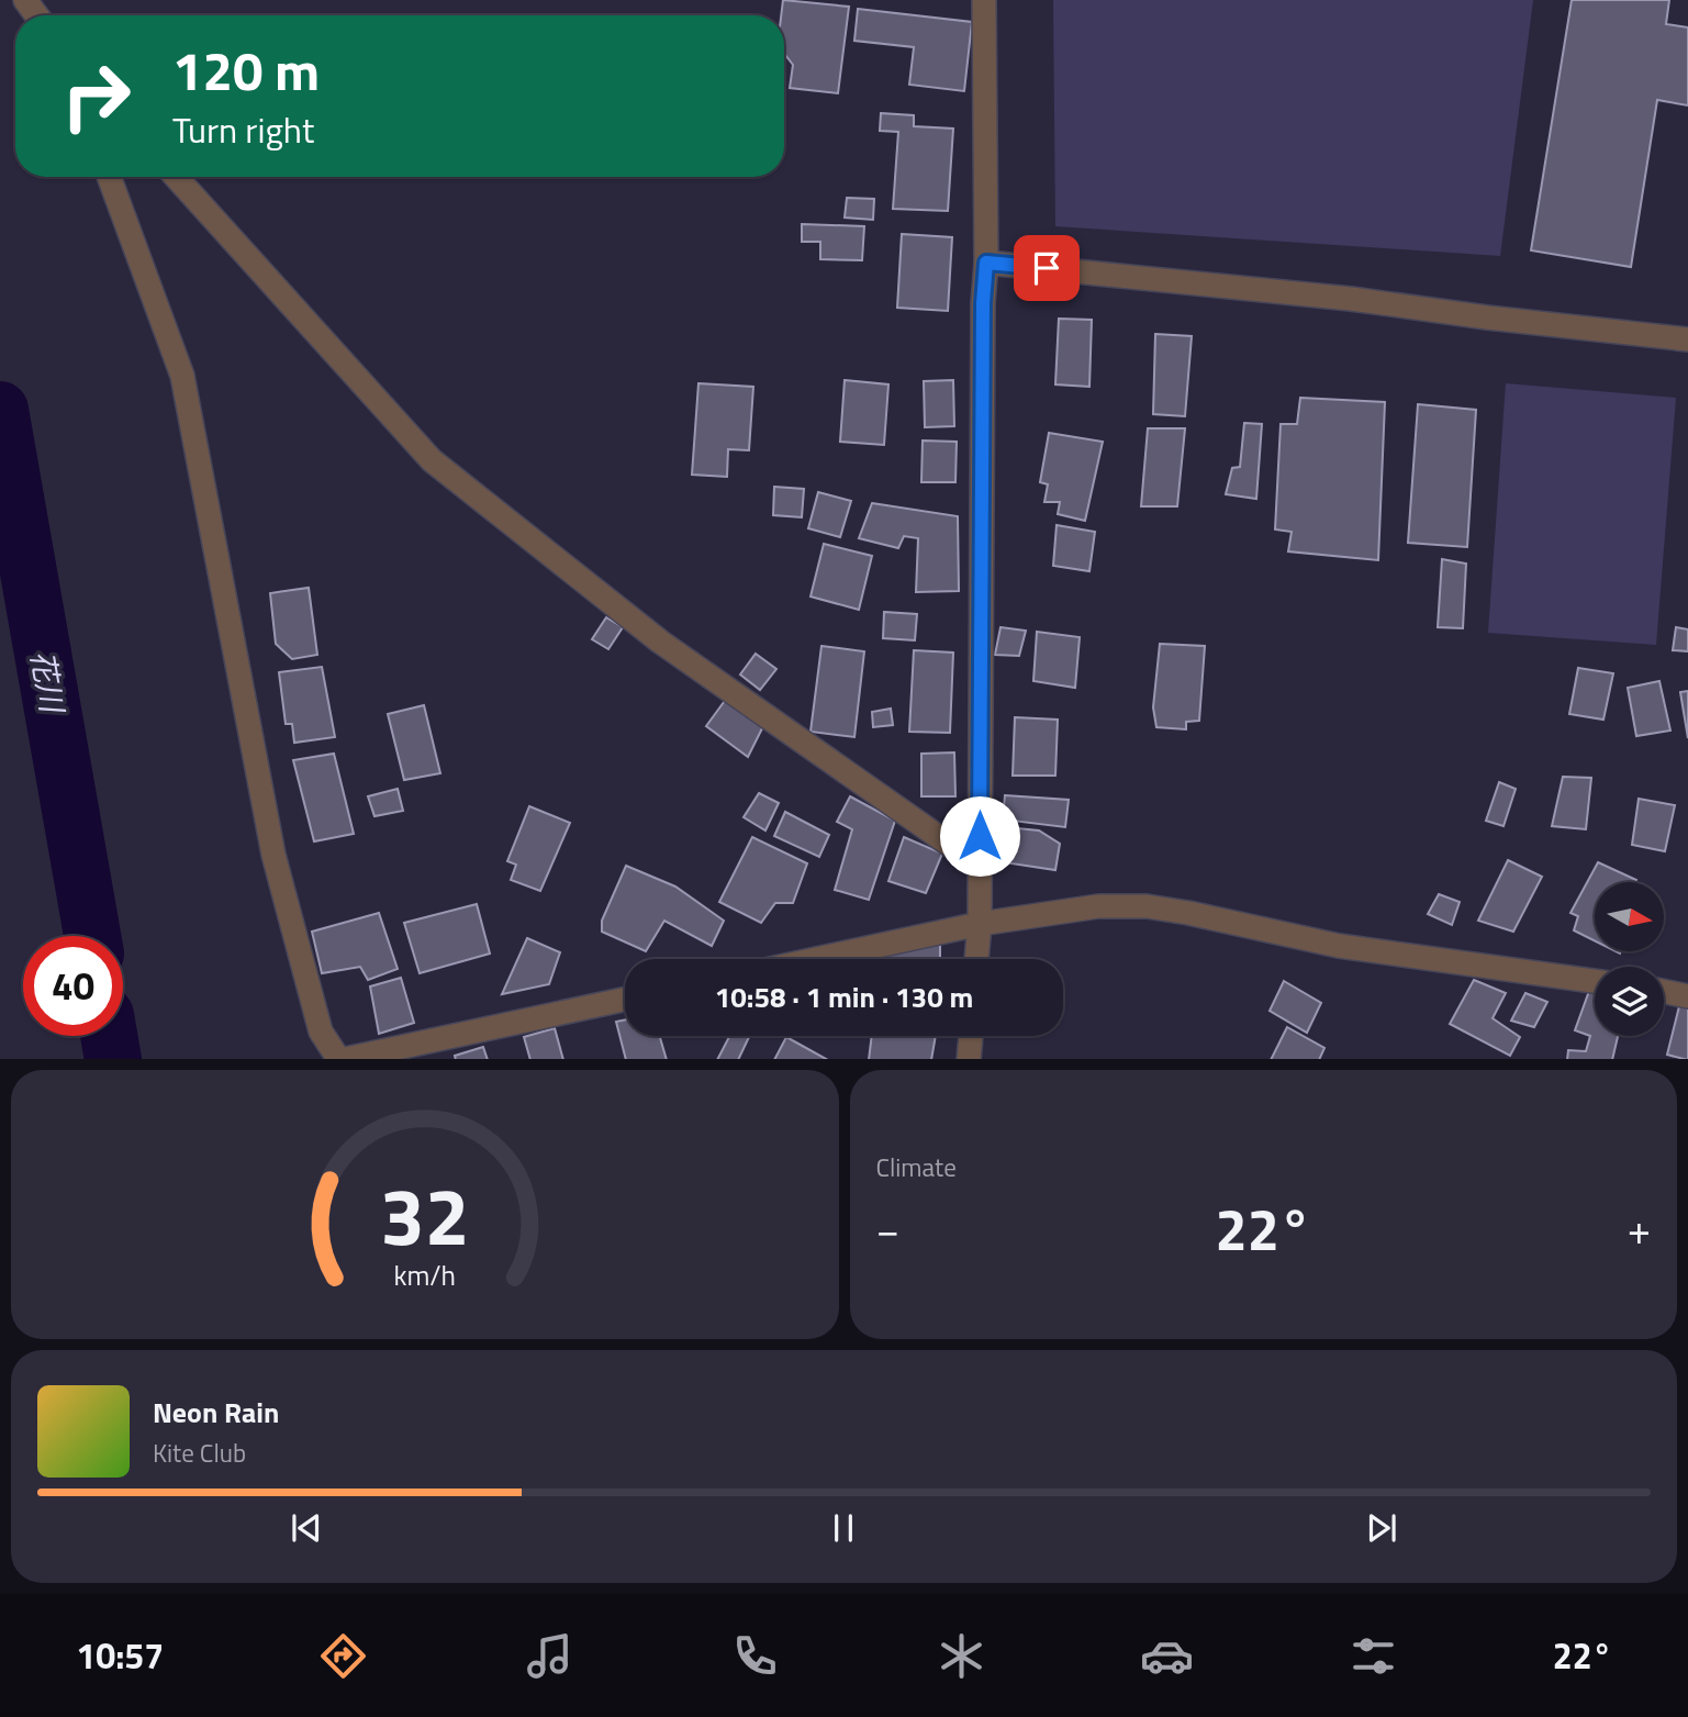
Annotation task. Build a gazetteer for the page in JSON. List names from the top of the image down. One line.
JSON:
{"water":["花川"],"north":"right","page":{"turn":["120 m","Turn right"],"limit":"40","trip":"10:58 · 1 min · 130 m","tile":"Climate","heat":["−","22°","+"],"song":["Neon Rain","Kite Club"],"tabs":["10:57","22°"],"gauge":["32","km/h"]}}
